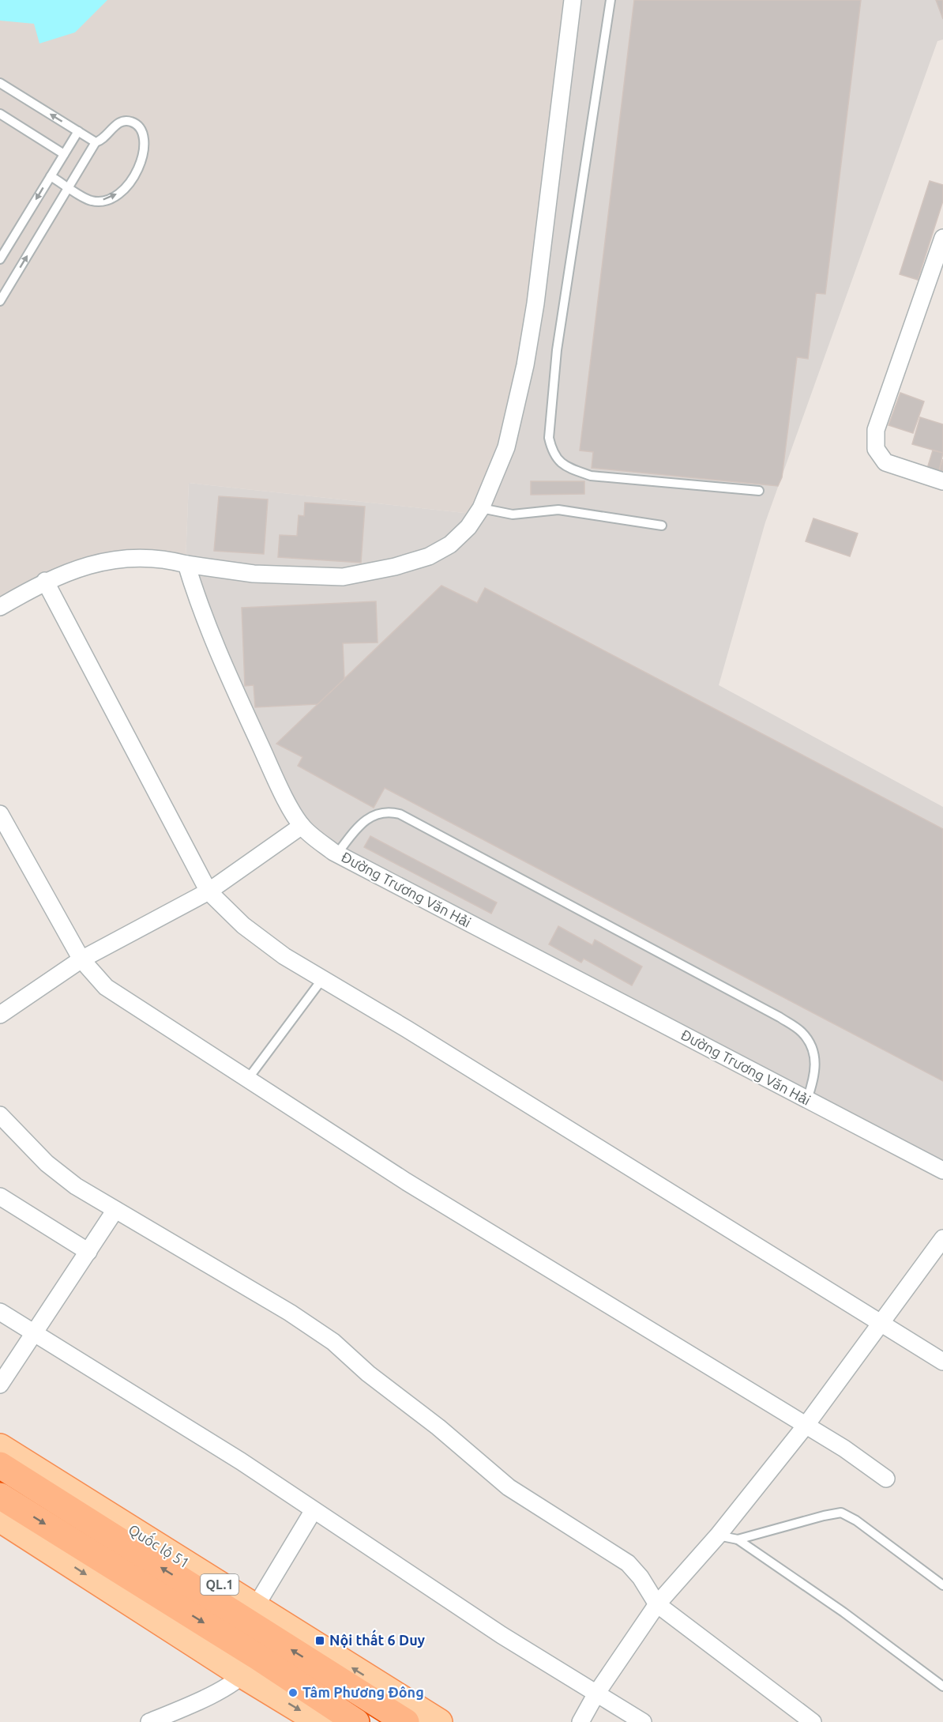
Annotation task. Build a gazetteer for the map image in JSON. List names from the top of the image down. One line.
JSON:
{"streets":{"highway":["Quốc lộ 51","QL.1"],"street":["Đường Trương Văn Hải"]},"places":{"transit":["Nội thất 6 Duy"],"other":["Tâm Phương Đông"]}}
